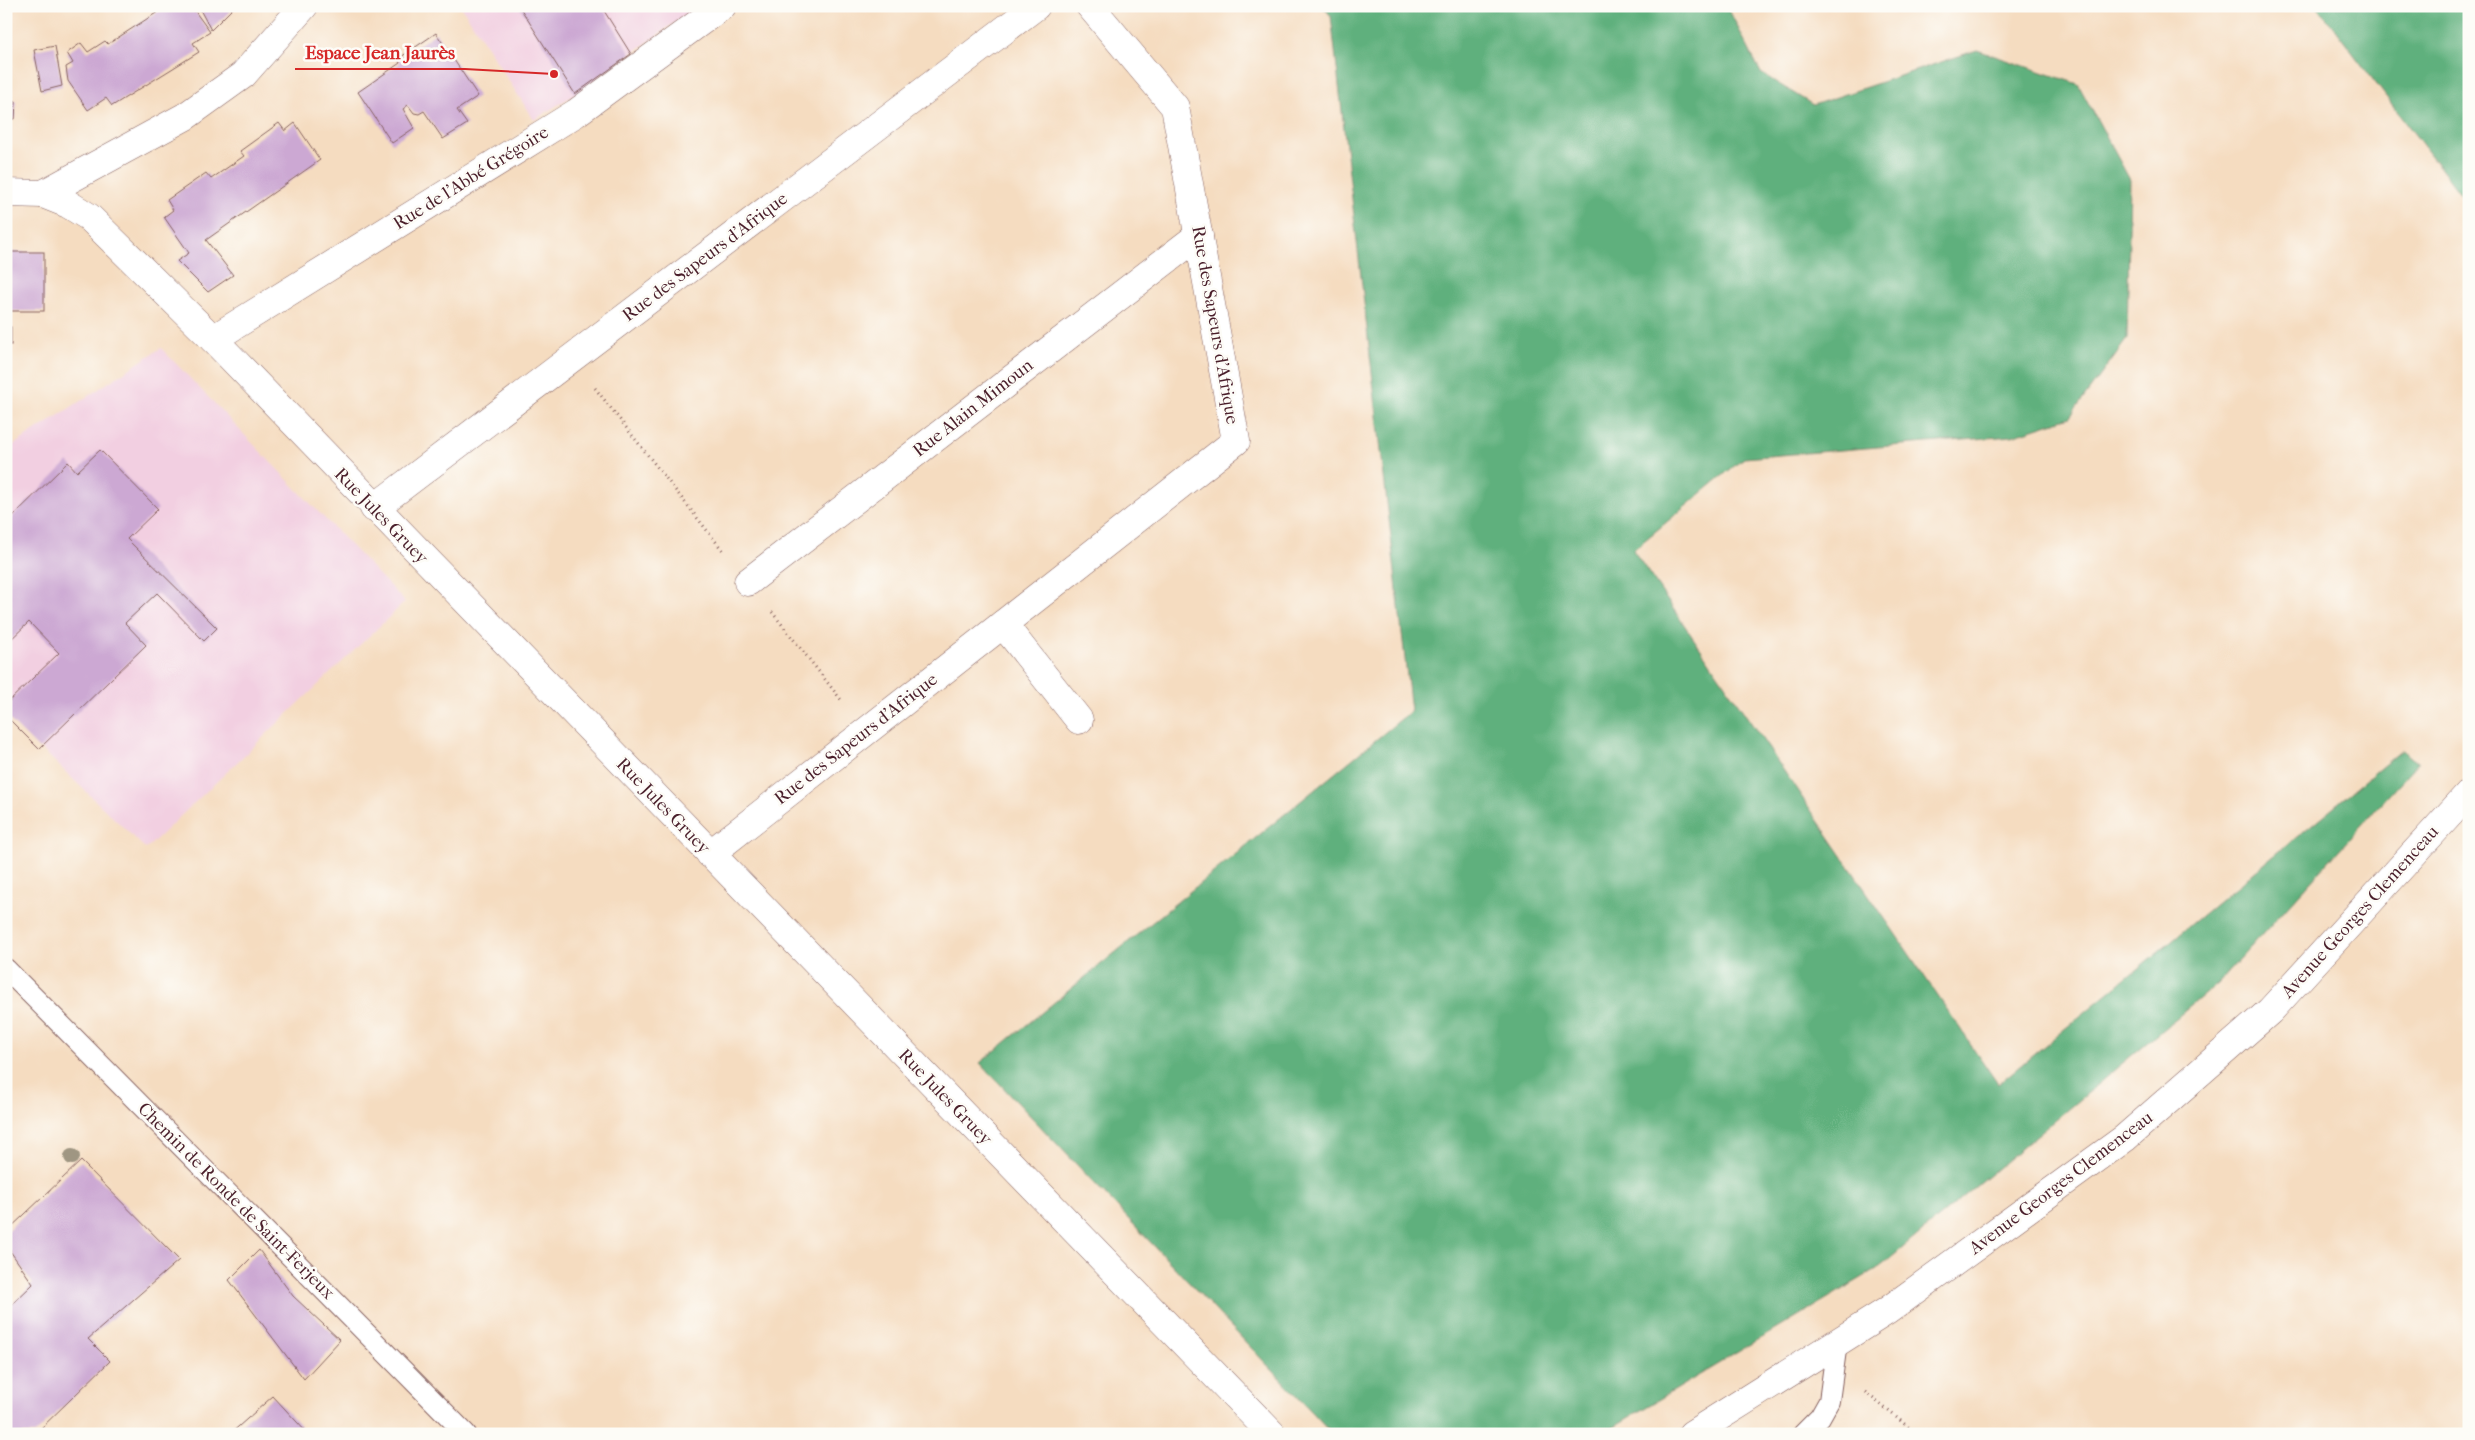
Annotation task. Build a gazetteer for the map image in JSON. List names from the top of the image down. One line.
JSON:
{"streets":{"street":["Rue de l'Abbé Grégoire","Rue des Sapeurs d'Afrique","Rue Alain Mimoun","Rue Jules Gruey","Avenue Georges Clemenceau"],"lane":["Chemin de Ronde de Saint-Ferjeux"]},"crossings":[["Rue de l'Abbé Grégoire","Rue Jules Gruey"],["Rue des Sapeurs d'Afrique","Rue Alain Mimoun"],["Rue des Sapeurs d'Afrique","Rue Jules Gruey"]],"places":["Espace Jean Jaurès"]}
